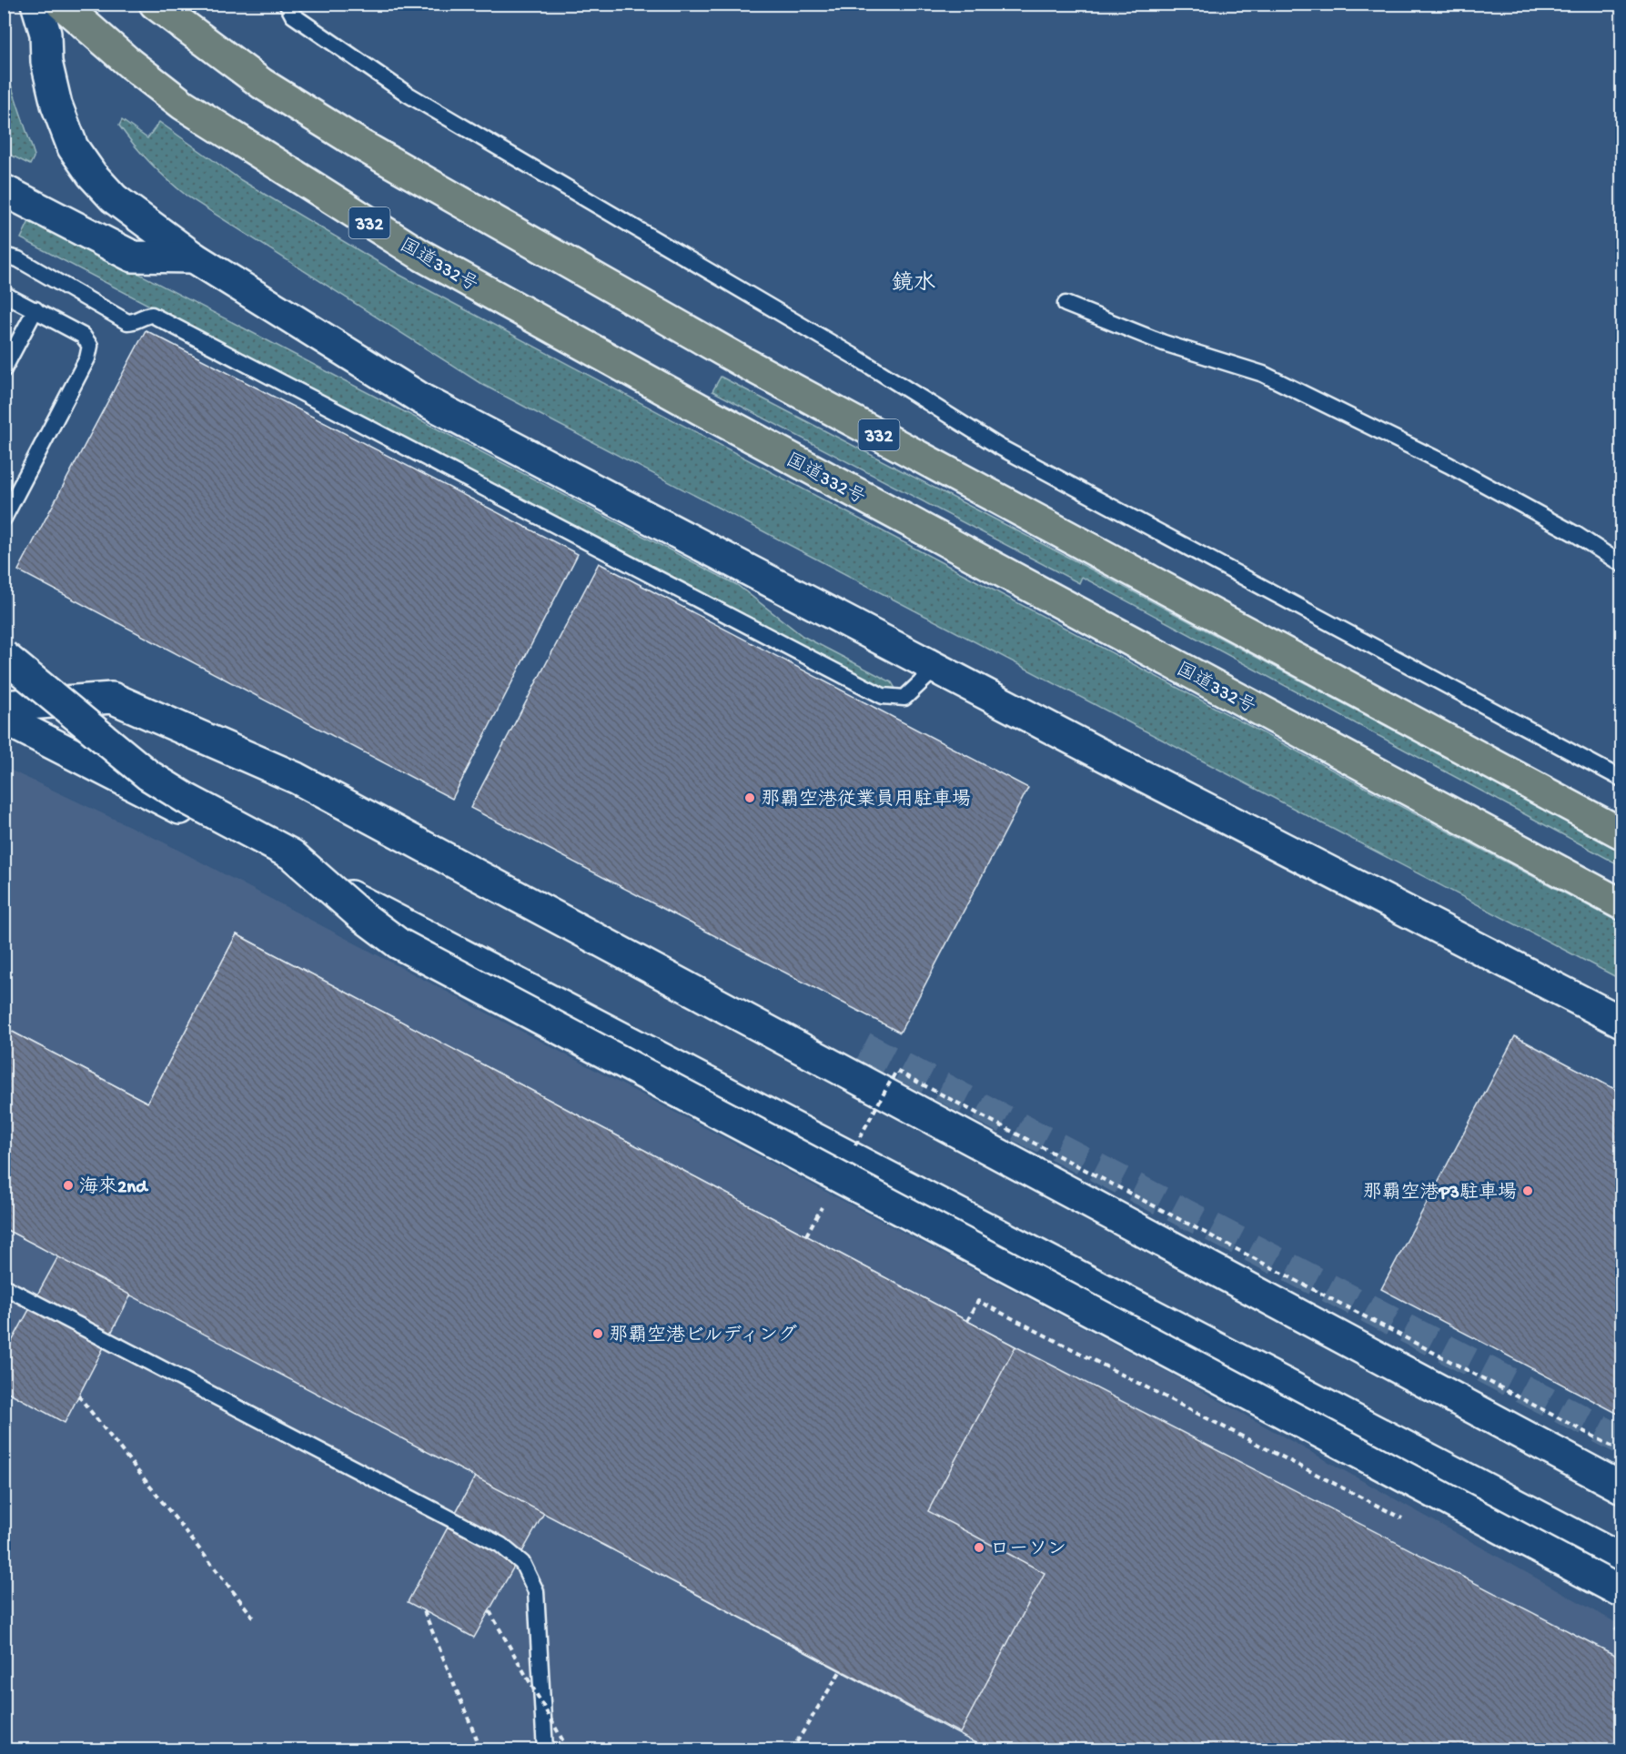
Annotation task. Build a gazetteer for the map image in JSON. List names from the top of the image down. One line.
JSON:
{"streets":{"highway":["332","国道332号"]},"districts":["鏡水"],"places":["那覇空港従業員用駐車場","海來2nd","那覇空港P3駐車場","那覇空港ビルディング","ローソン"]}
